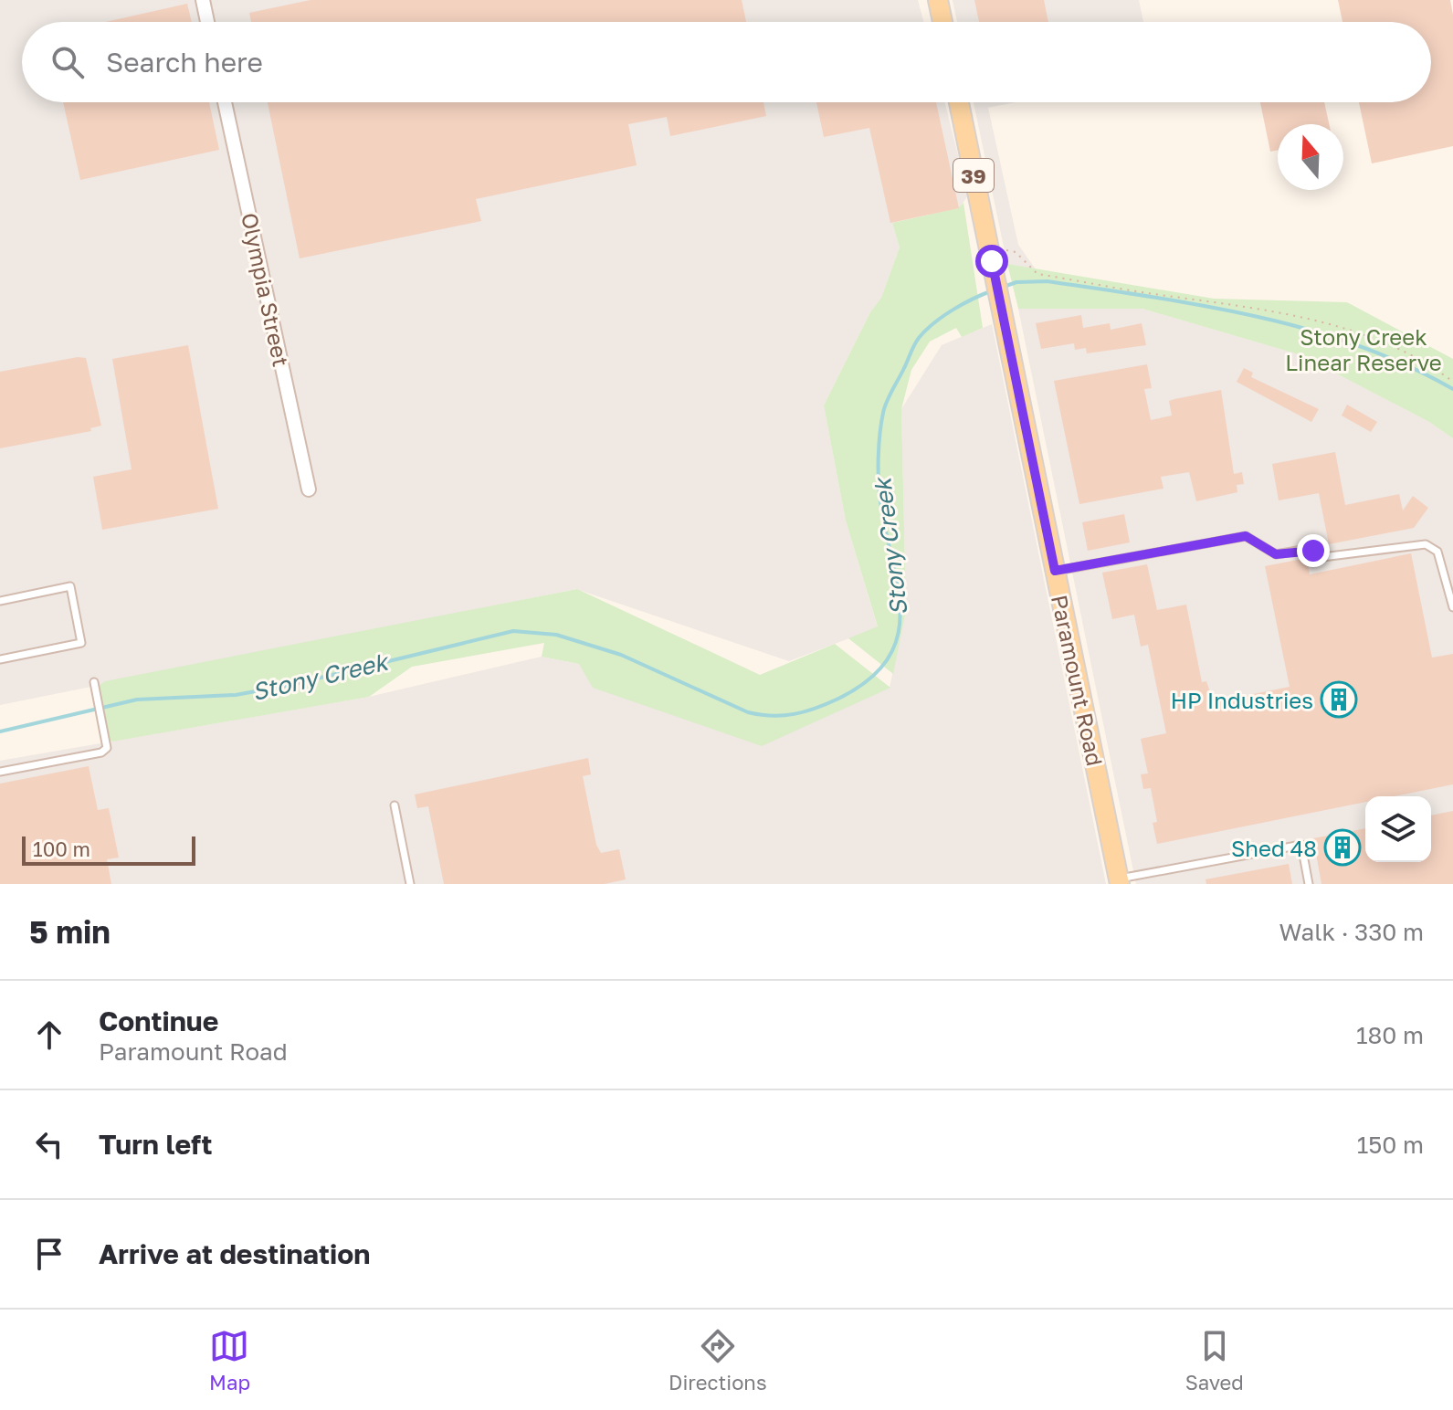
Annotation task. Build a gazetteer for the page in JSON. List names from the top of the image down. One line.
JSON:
{"streets":{"main road":["39","Paramount Road"],"street":["Olympia Street"]},"water":["Stony Creek"],"parks":["Stony Creek Linear Reserve"],"places":{"building":["HP Industries","Shed 48"]},"scale_bar":"100 m","north":"top","page":{"search":"Search here","scale":"100 m","heading":["5 min","Walk · 330 m"],"list":[["Continue","Paramount Road","180 m"],["Turn left","150 m"],"Arrive at destination"],"nav":["Map","Directions","Saved"]}}
